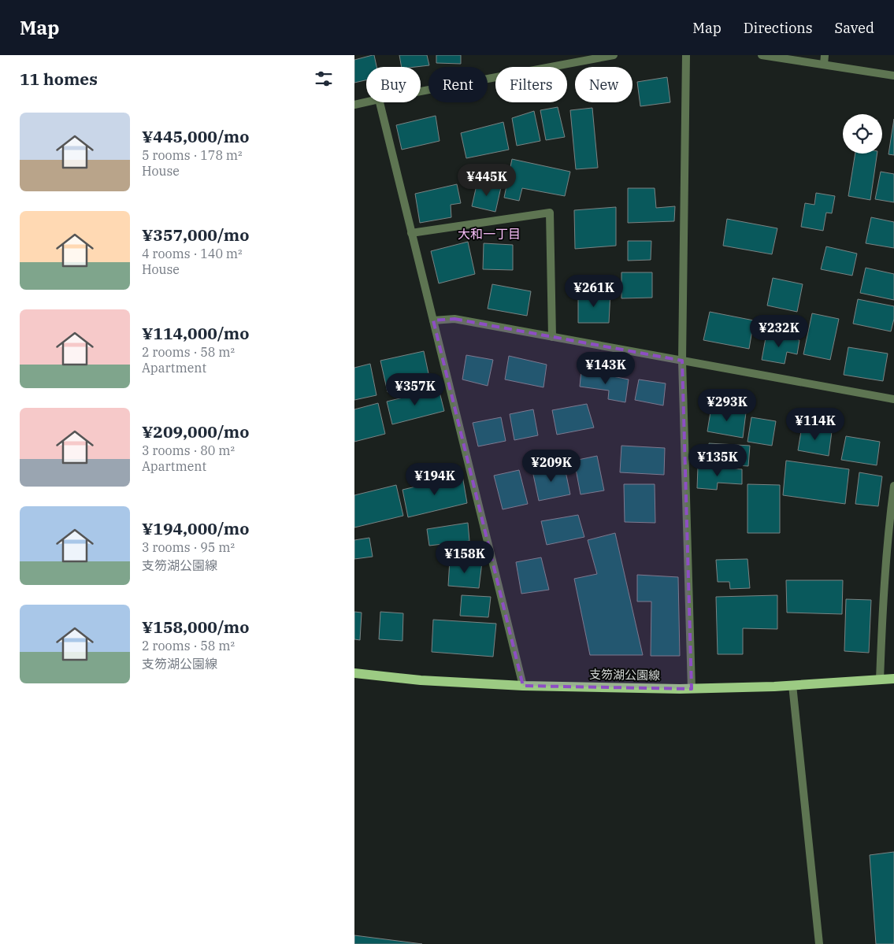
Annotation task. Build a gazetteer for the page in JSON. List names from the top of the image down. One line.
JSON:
{"streets":{"main road":["支笏湖公園線"]},"districts":["大和一丁目"],"page":{"header":"Map","nav":["Map","Directions","Saved"],"heading":"11 homes","chip":["Buy","Rent","Filters","New"],"list":[{"name":"¥445,000/mo","note":"5 rooms · 178 m² · House"},{"name":"¥357,000/mo","note":"4 rooms · 140 m² · House"},{"name":"¥114,000/mo","note":"2 rooms · 58 m² · Apartment"},{"name":"¥209,000/mo","note":"3 rooms · 80 m² · Apartment"},{"name":"¥194,000/mo","note":"3 rooms · 95 m² · 支笏湖公園線"},{"name":"¥158,000/mo","note":"2 rooms · 58 m² · 支笏湖公園線"}],"price":["¥445K","¥261K","¥232K","¥143K","¥357K","¥293K","¥114K","¥135K","¥209K","¥194K","¥158K"]}}
